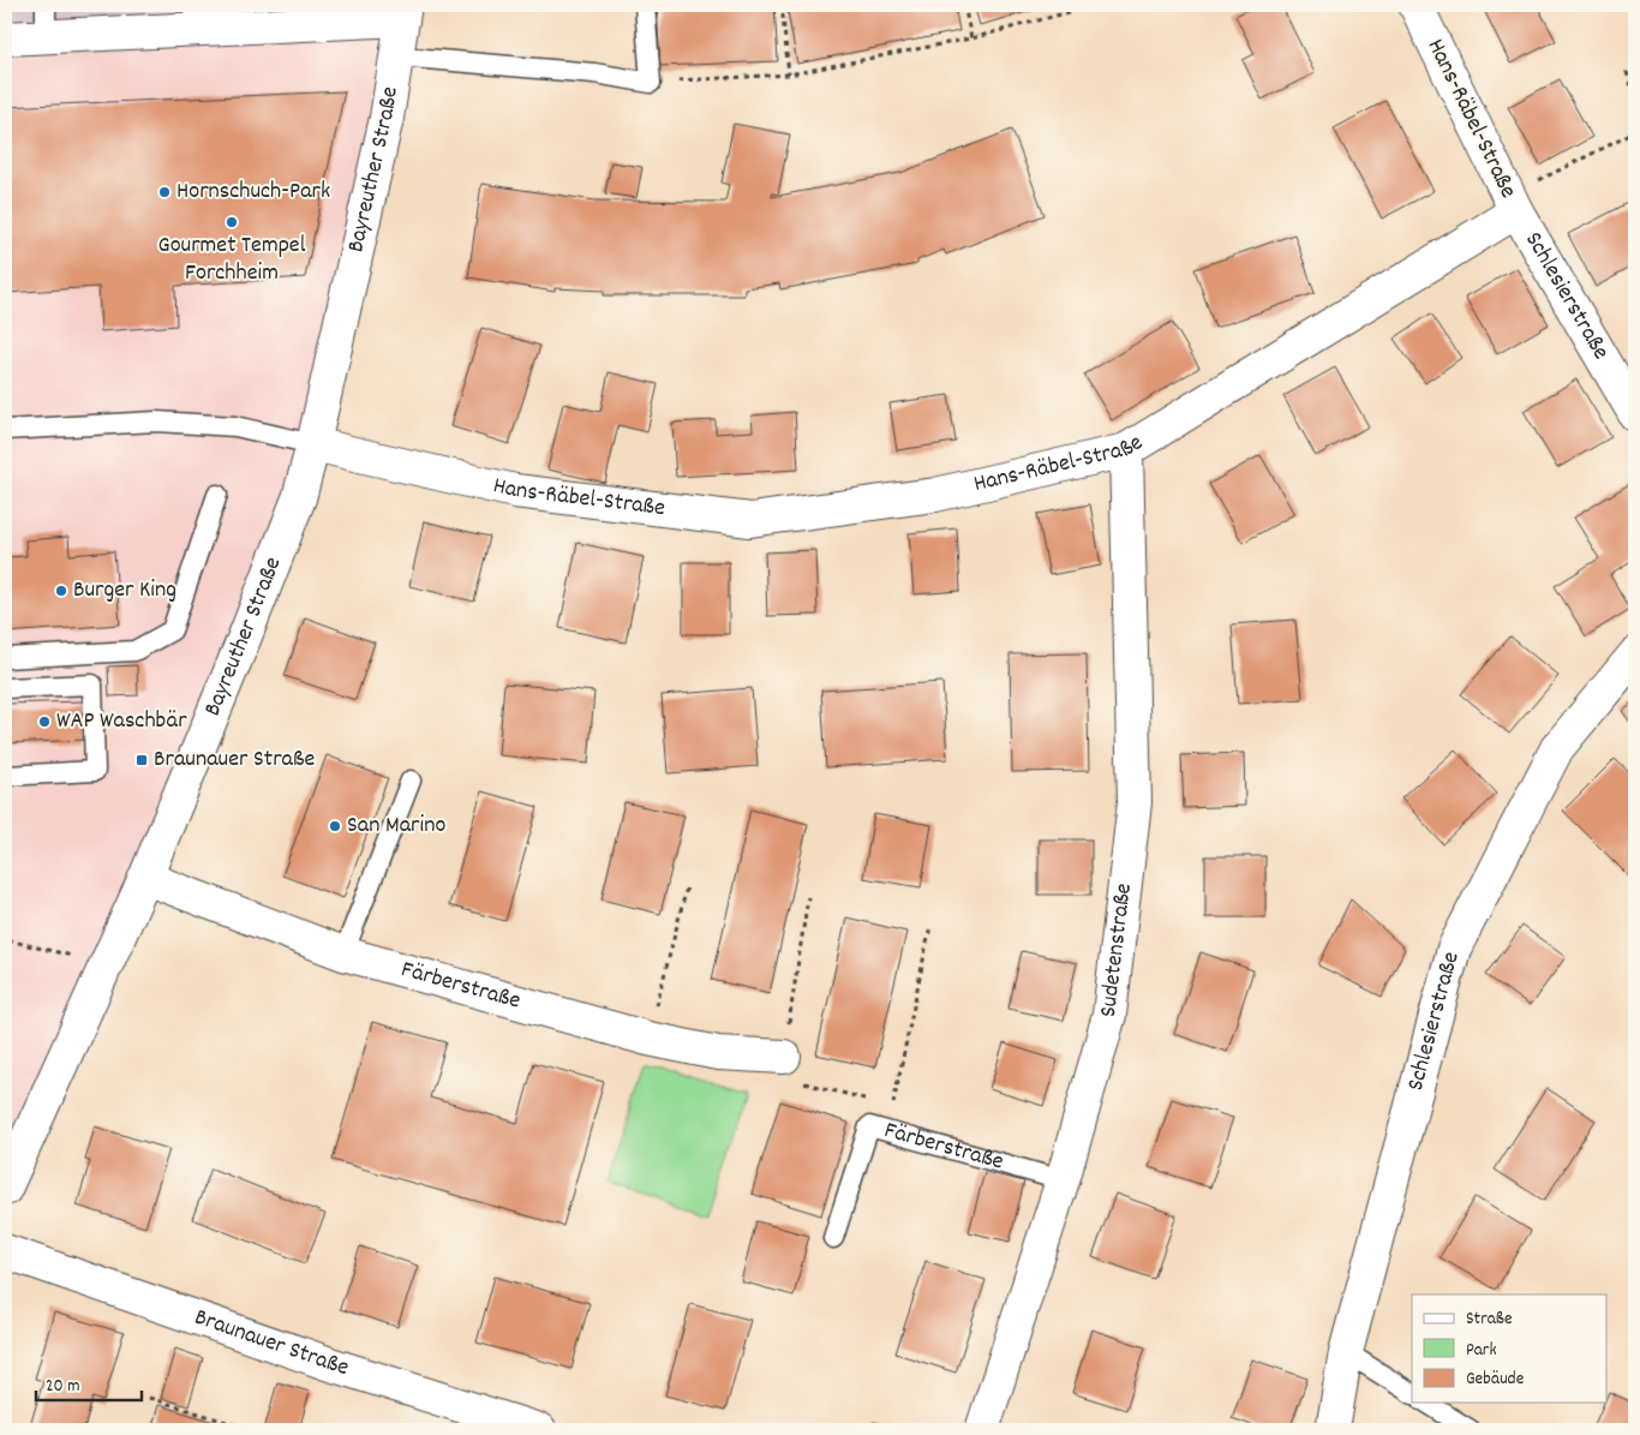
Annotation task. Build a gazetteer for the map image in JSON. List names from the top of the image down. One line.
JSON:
{"streets":{"street":["Hans-Räbel-Straße","Bayreuther Straße","Schlesierstraße","Sudetenstraße","Färberstraße","Braunauer Straße"]},"crossings":[["Hans-Räbel-Straße","Bayreuther Straße"],["Hans-Räbel-Straße","Schlesierstraße"],["Hans-Räbel-Straße","Sudetenstraße"],["Bayreuther Straße","Färberstraße"],["Sudetenstraße","Färberstraße"]],"places":{"other":["Hornschuch-Park","Gourmet Tempel Forchheim","Burger King","WAP Waschbär","San Marino"],"transit":["Braunauer Straße"]},"legend":["Straße","Park","Gebäude"],"scale_bar":"20 m"}
